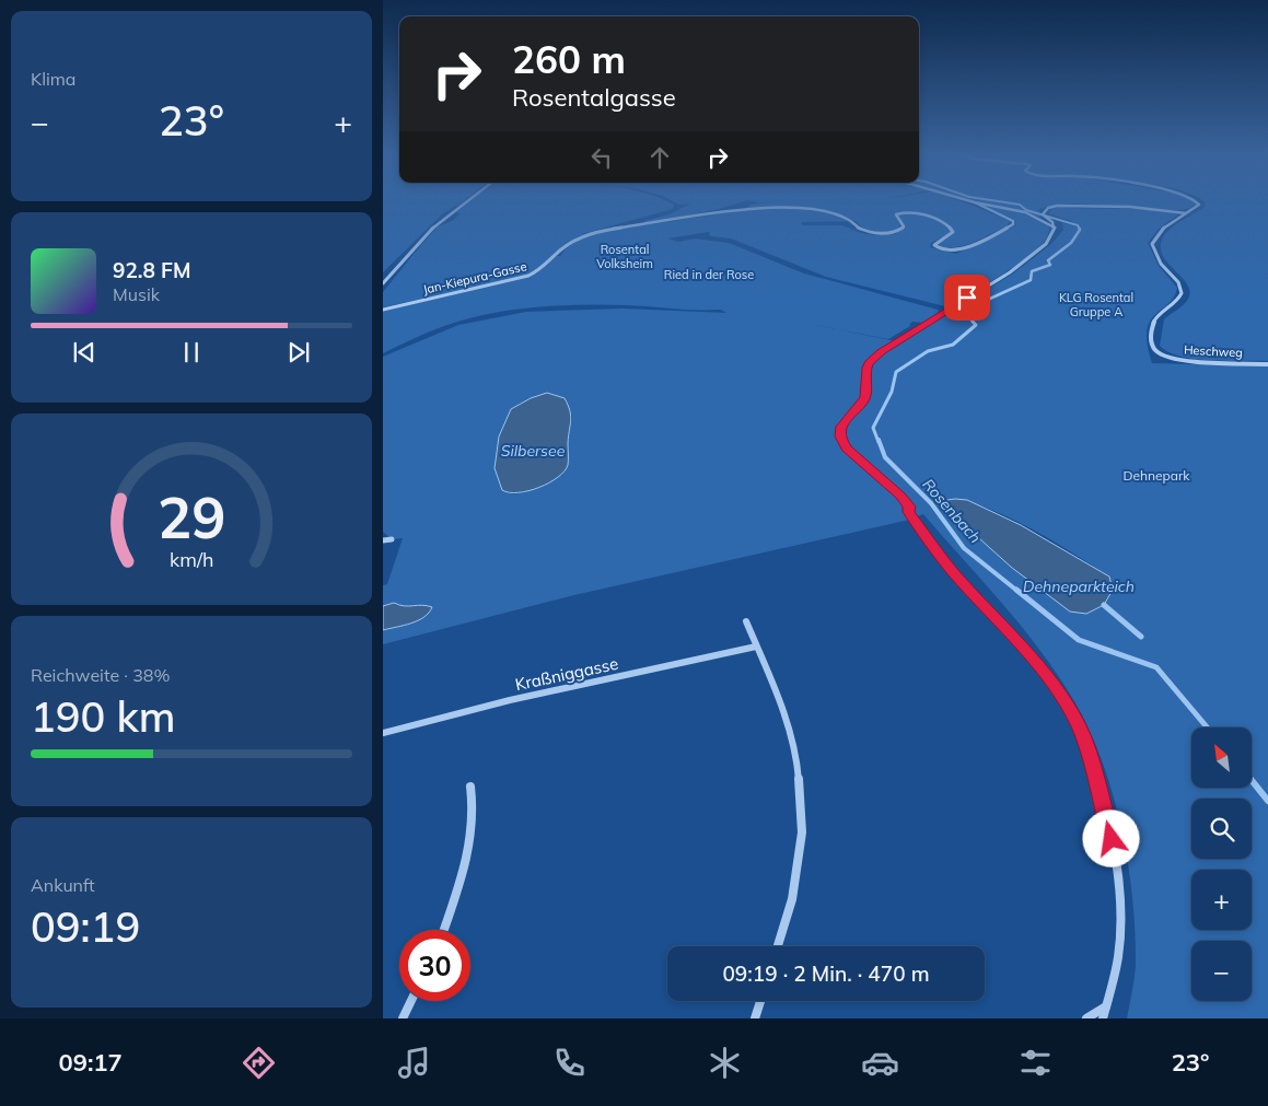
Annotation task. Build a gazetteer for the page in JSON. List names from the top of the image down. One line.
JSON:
{"streets":{"street":["Jan-Kiepura-Gasse","Heschweg","Kraßniggasse"]},"water":["Silbersee","Rosenbach","Dehneparkteich"],"parks":["Rosental Volksheim","Ried in der Rose","KLG Rosental Gruppe A","Dehnepark"],"north":"top left","page":{"tile":["Klima",["Reichweite · 38%","190 km"],["Ankunft","09:19"]],"turn":["260 m","Rosentalgasse"],"heat":["−","23°","+"],"song":["92.8 FM","Musik"],"map_buttons":["+","−"],"limit":"30","trip":"09:19 · 2 Min. · 470 m","tabs":["09:17","23°"],"gauge":["29","km/h"]}}
